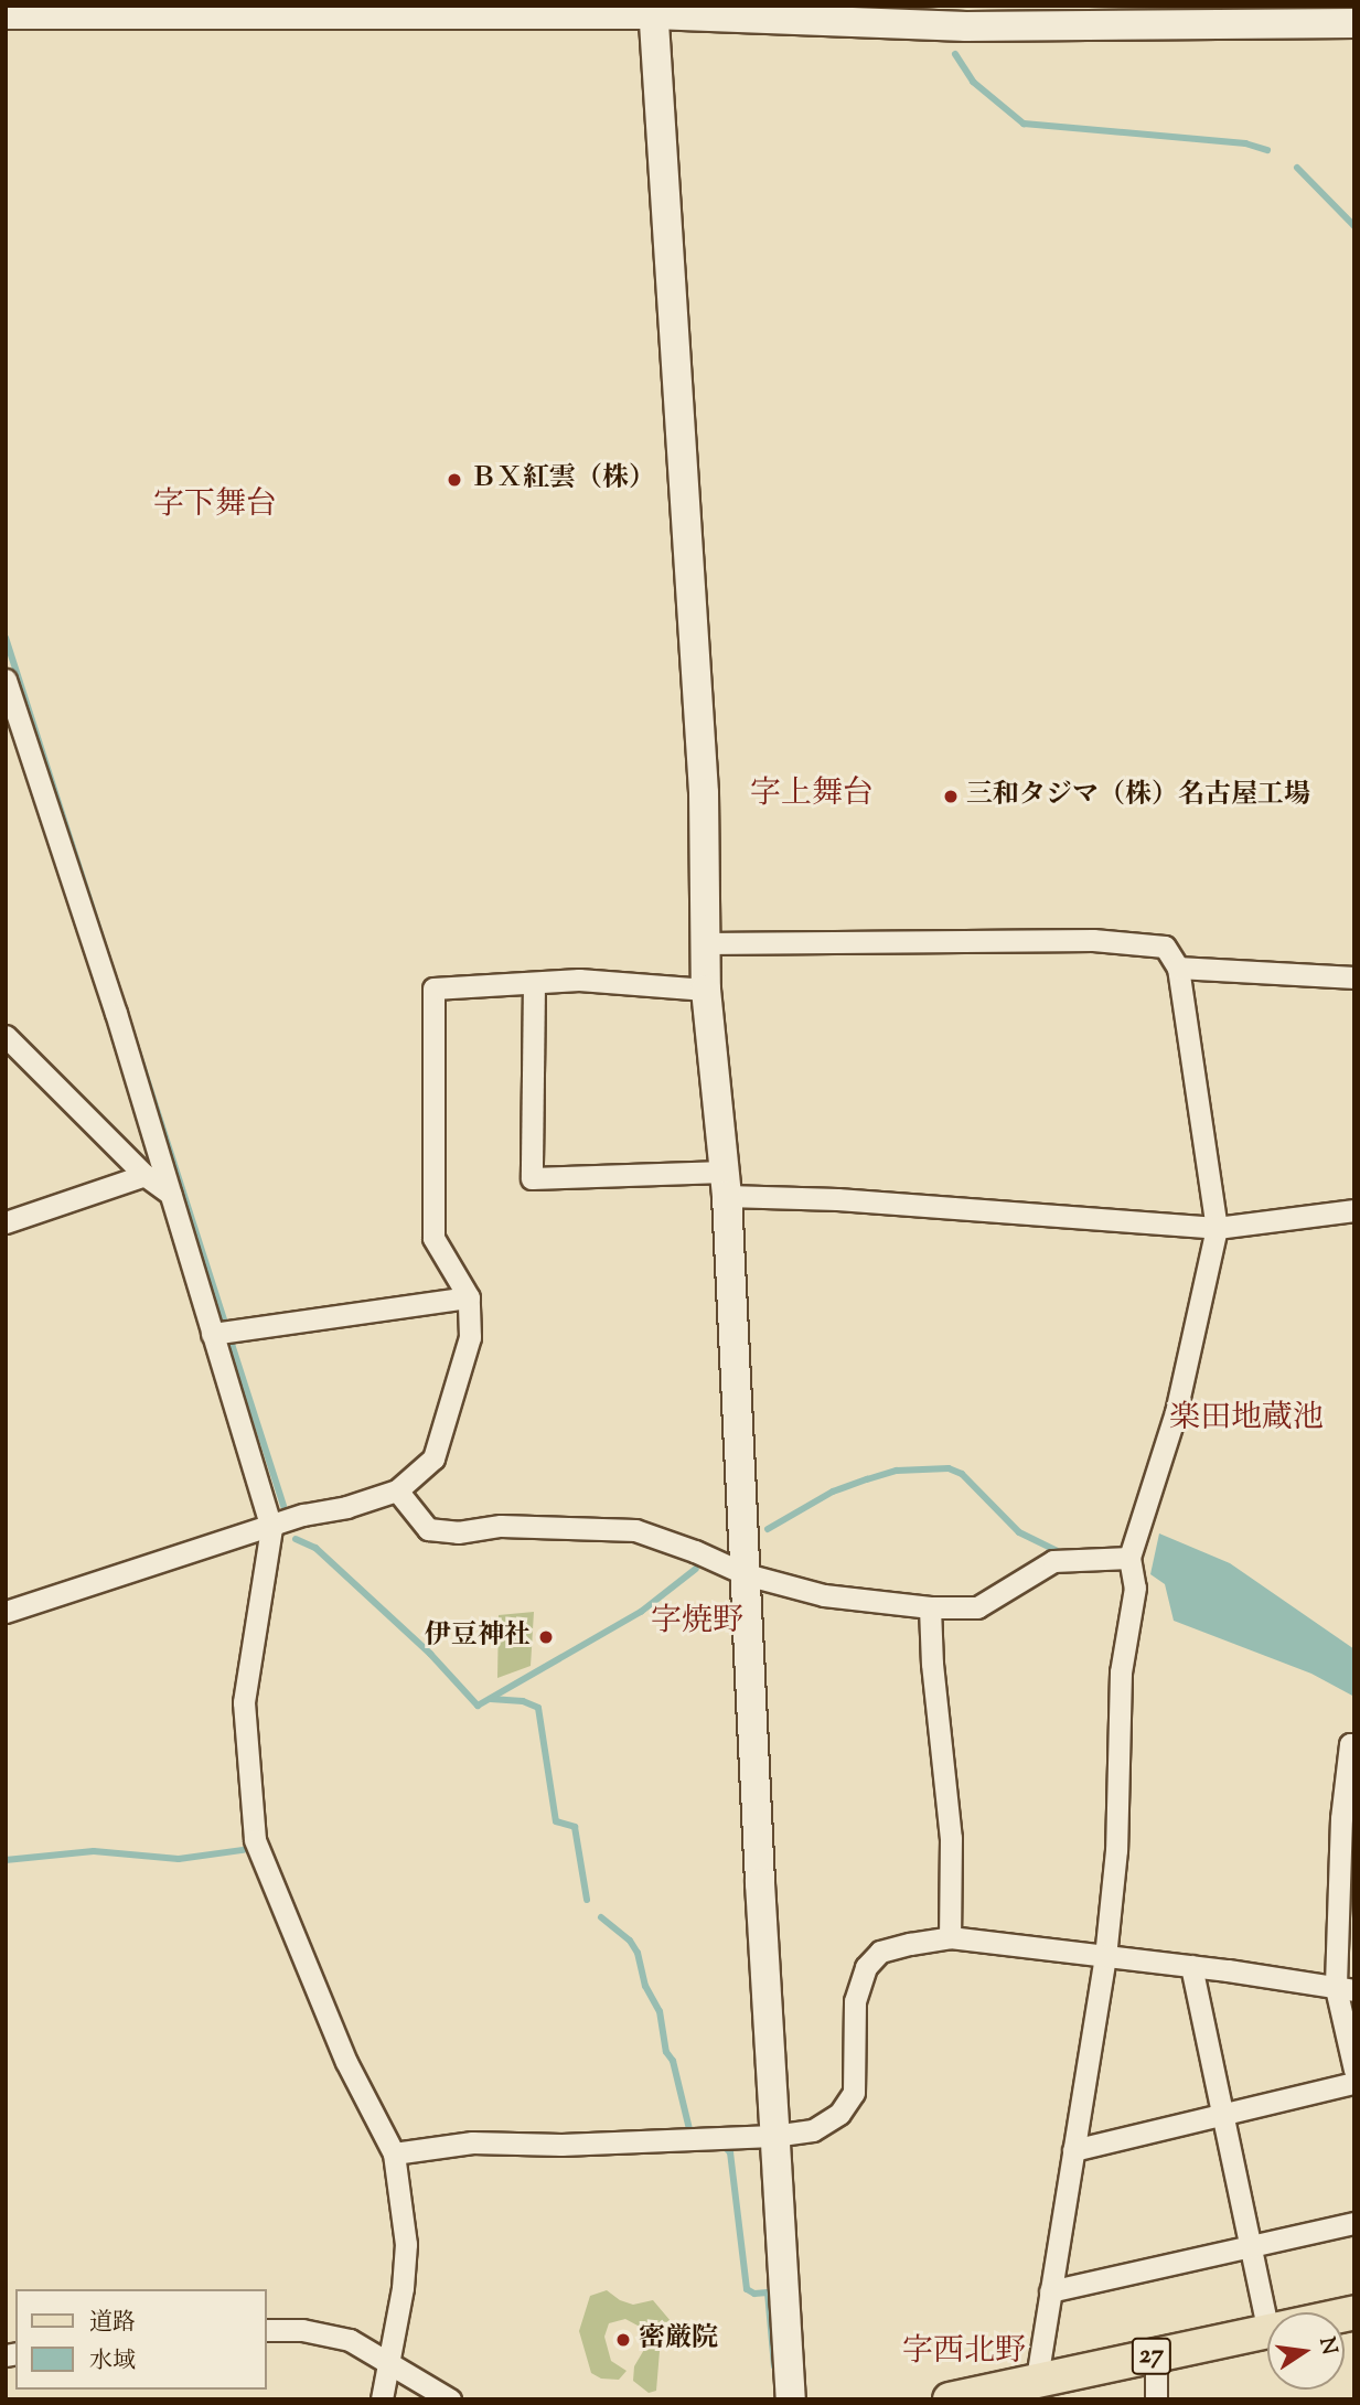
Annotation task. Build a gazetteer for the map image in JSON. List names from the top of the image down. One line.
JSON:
{"streets":{"main road":["27"]},"districts":["字下舞台","字上舞台","楽田地蔵池","字焼野","字西北野"],"places":["ＢＸ紅雲（株）","三和タジマ（株）名古屋工場","伊豆神社","密厳院"],"legend":["道路","水域"],"north":"right"}
